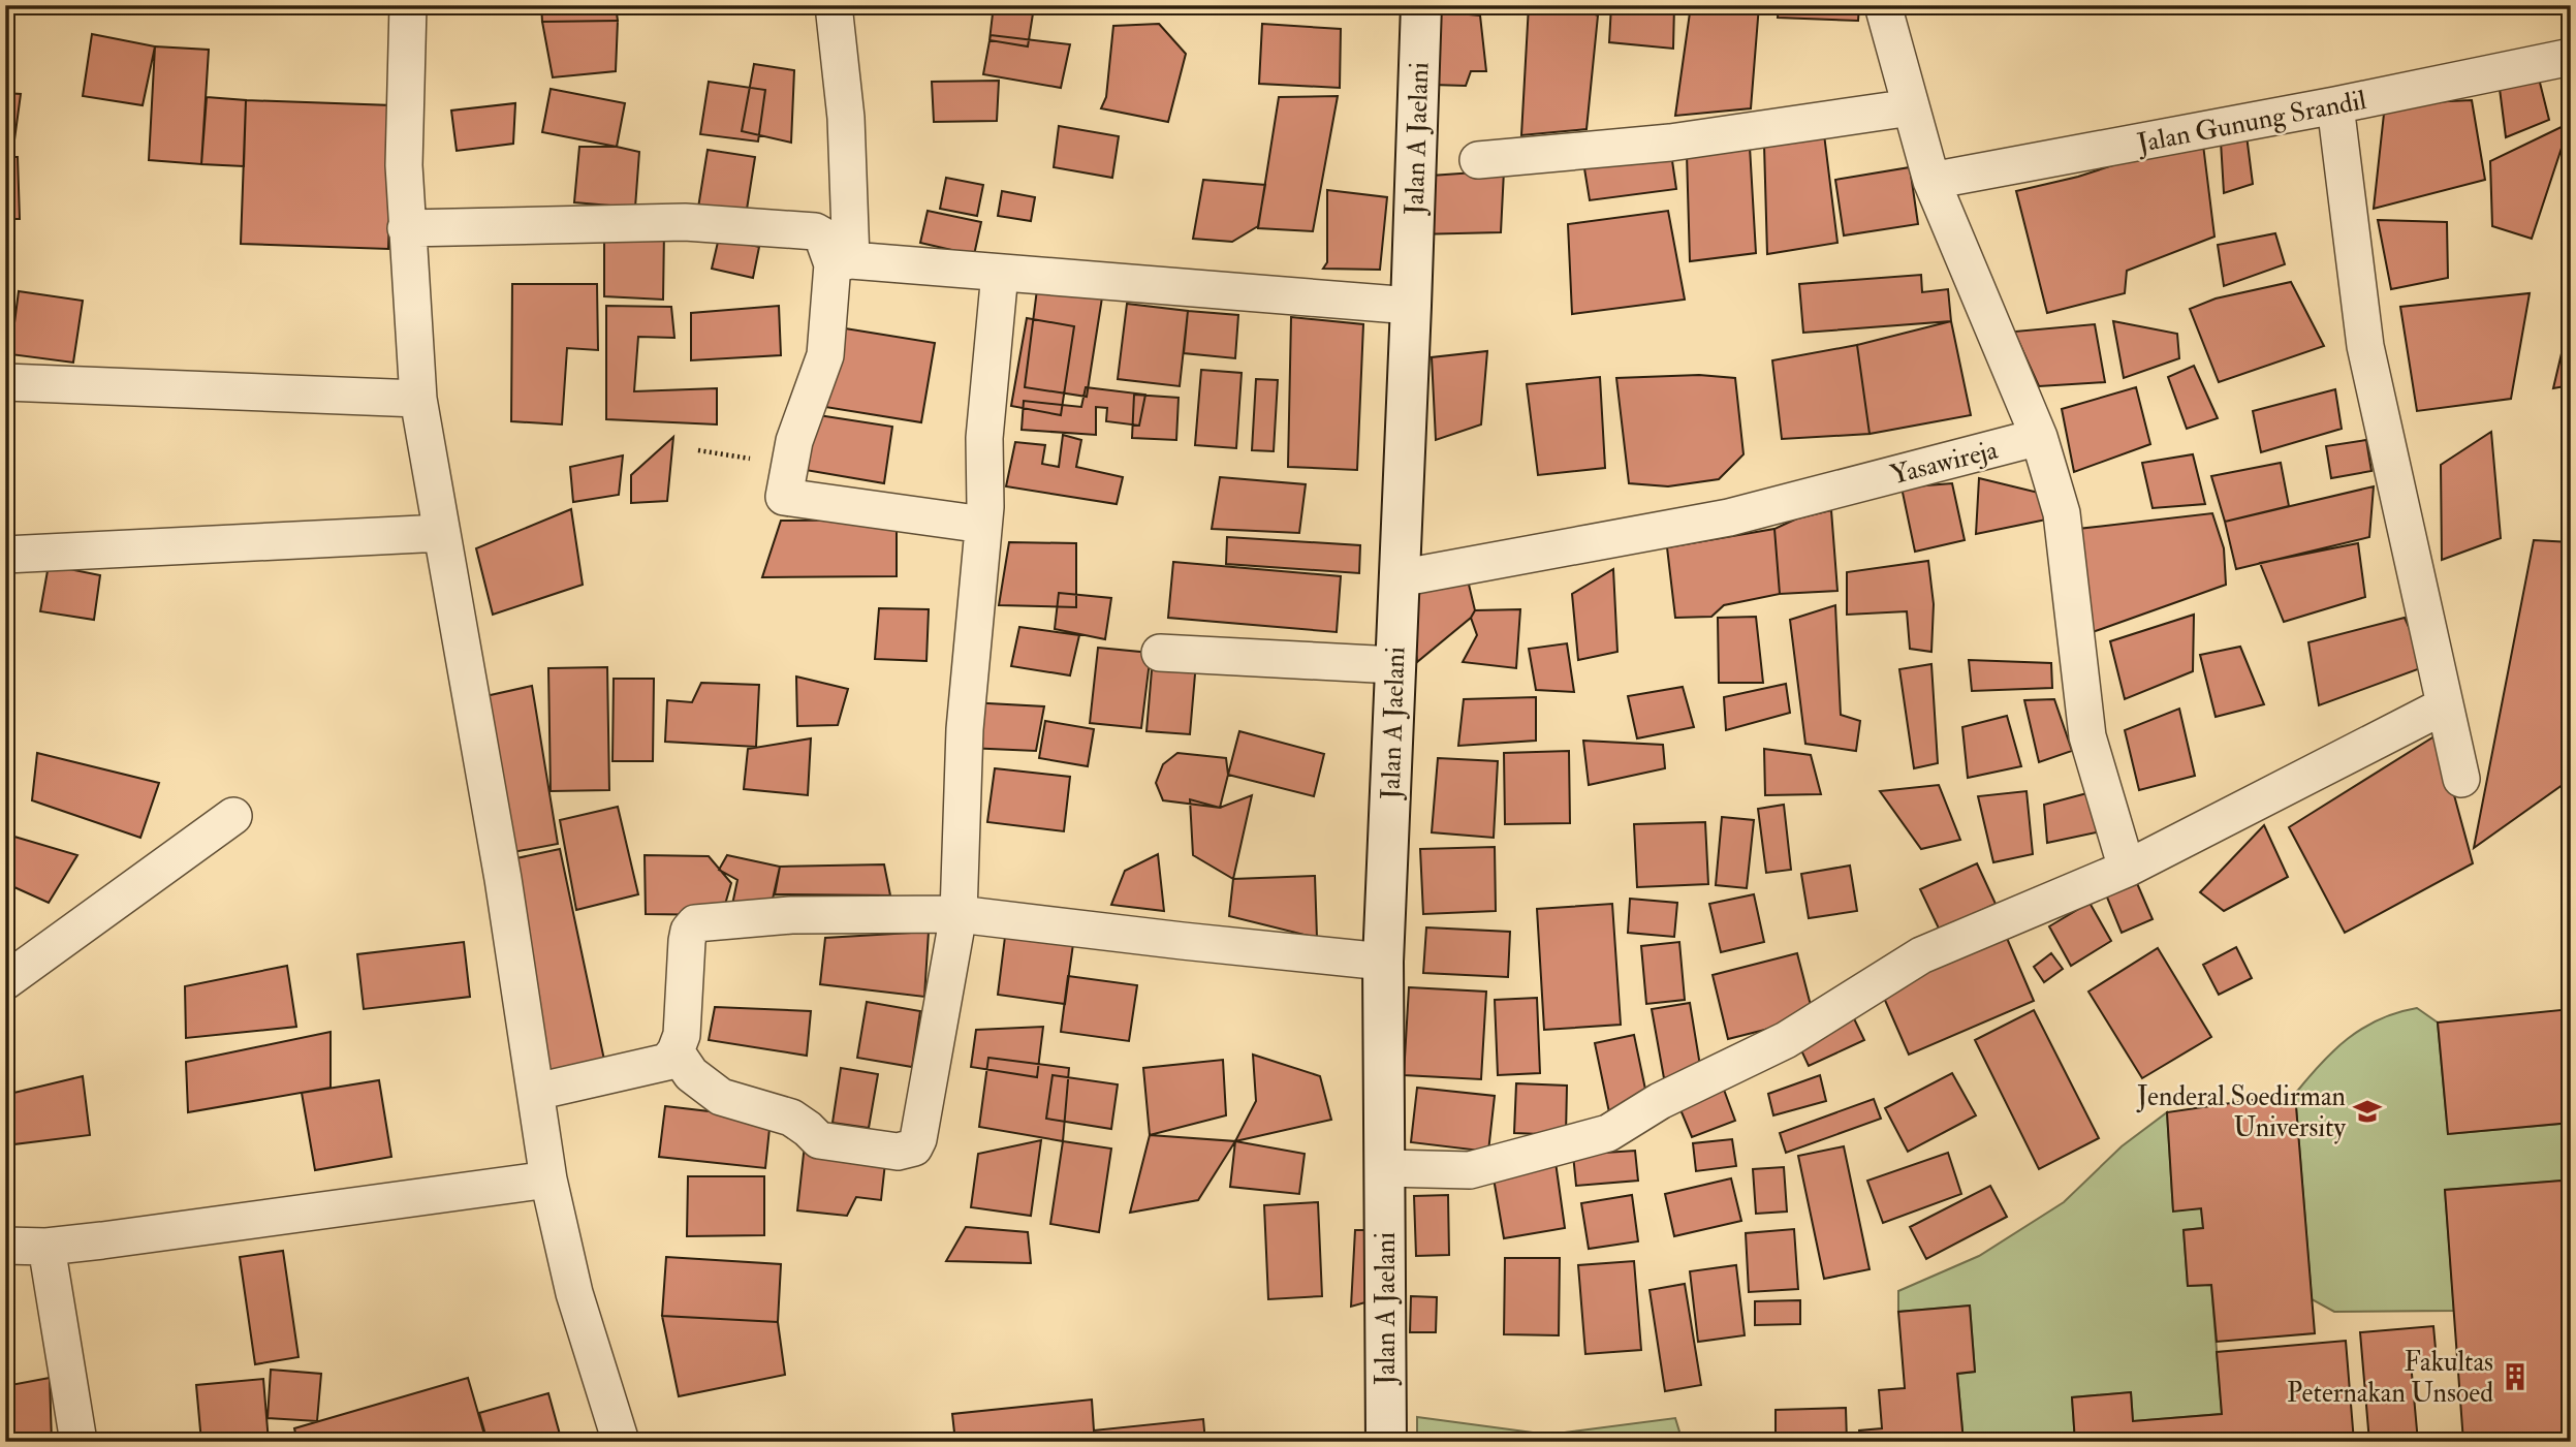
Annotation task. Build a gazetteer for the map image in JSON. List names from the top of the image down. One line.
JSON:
{"streets":{"street":["Jalan Gunung Srandil","Jalan A Jaelani","Yasawireja"]},"crossings":[["Jalan A Jaelani","Yasawireja"]],"places":{"school or university":["Jenderal Soedirman University"],"building":["Fakultas Peternakan Unsoed"]}}
